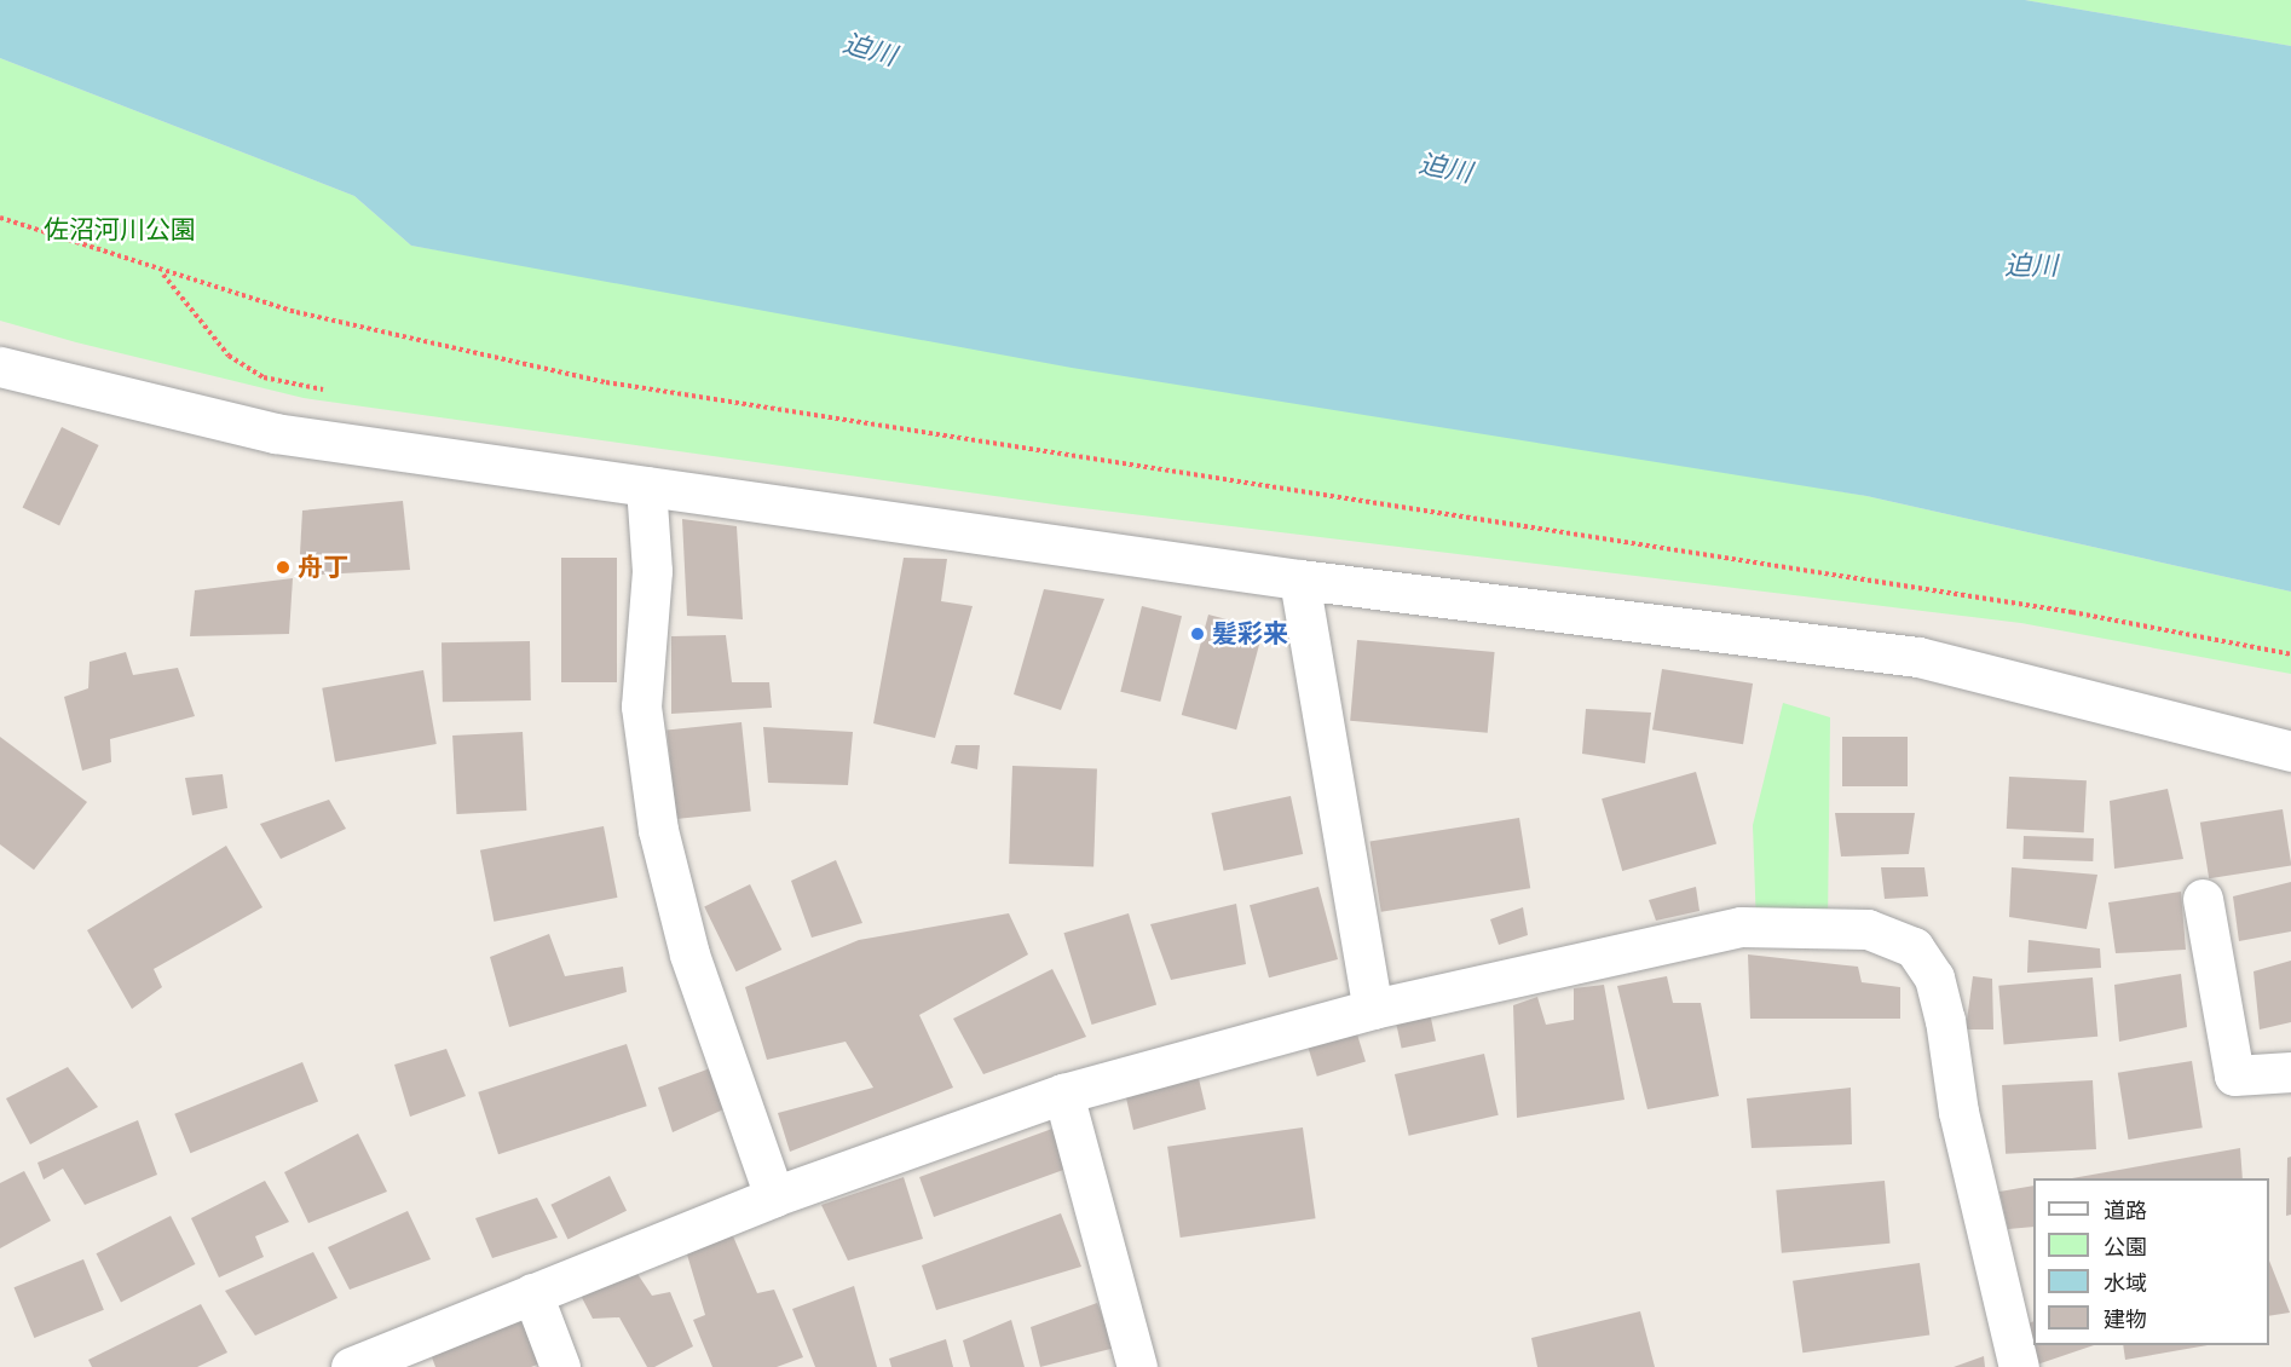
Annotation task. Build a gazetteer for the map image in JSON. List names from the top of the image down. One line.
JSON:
{"water":["迫川"],"parks":["佐沼河川公園"],"places":["舟丁","髪彩来"],"legend":["道路","公園","水域","建物"]}
